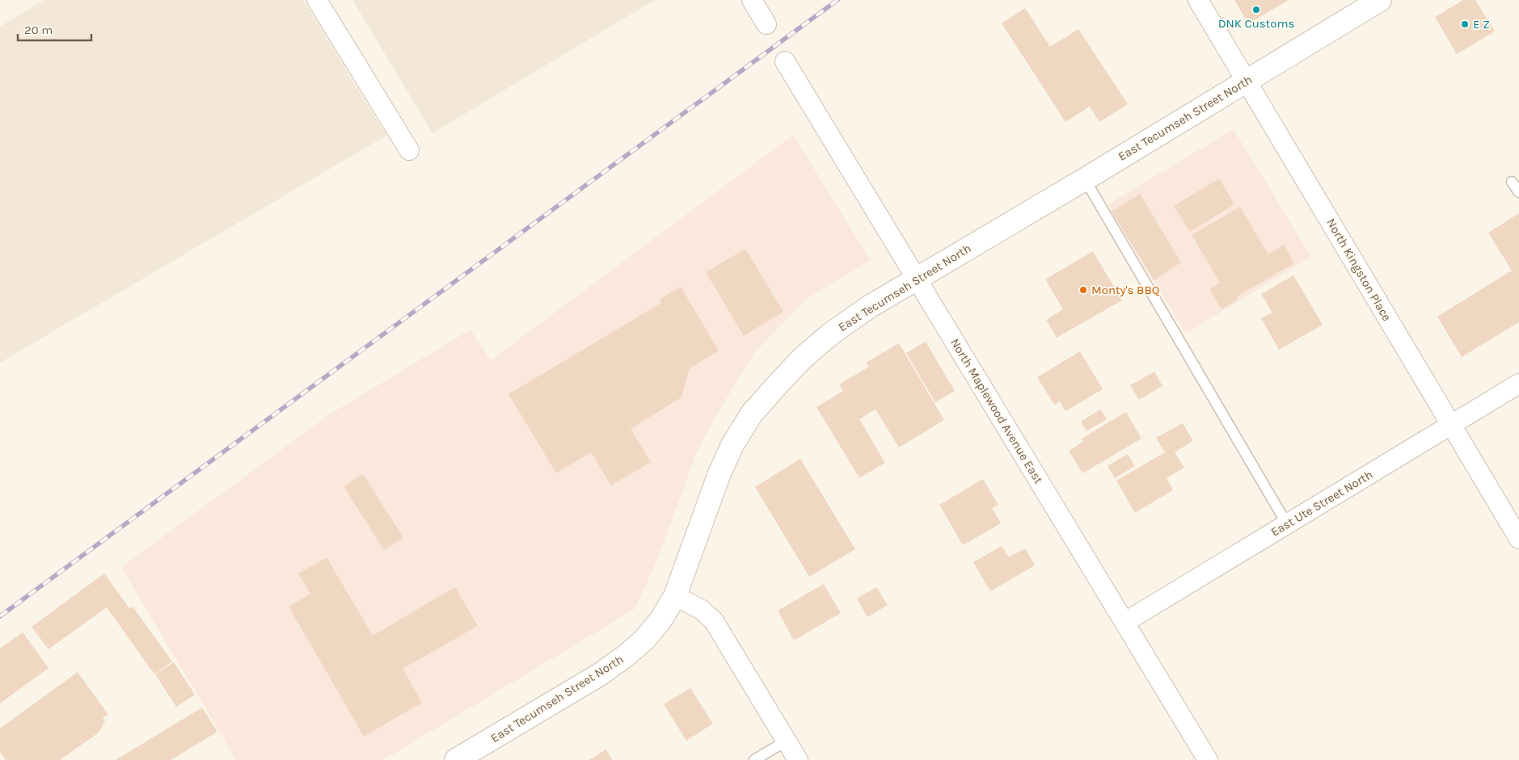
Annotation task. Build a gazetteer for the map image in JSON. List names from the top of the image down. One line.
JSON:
{"streets":{"street":["East Tecumseh Street North","North Kingston Place","North Maplewood Avenue East","East Ute Street North"]},"crossings":[["East Tecumseh Street North","North Kingston Place"],["East Tecumseh Street North","North Maplewood Avenue East"],["North Kingston Place","East Ute Street North"],["North Maplewood Avenue East","East Ute Street North"]],"places":["DNK Customs","E Z","Monty's BBQ"],"scale_bar":"20 m"}
